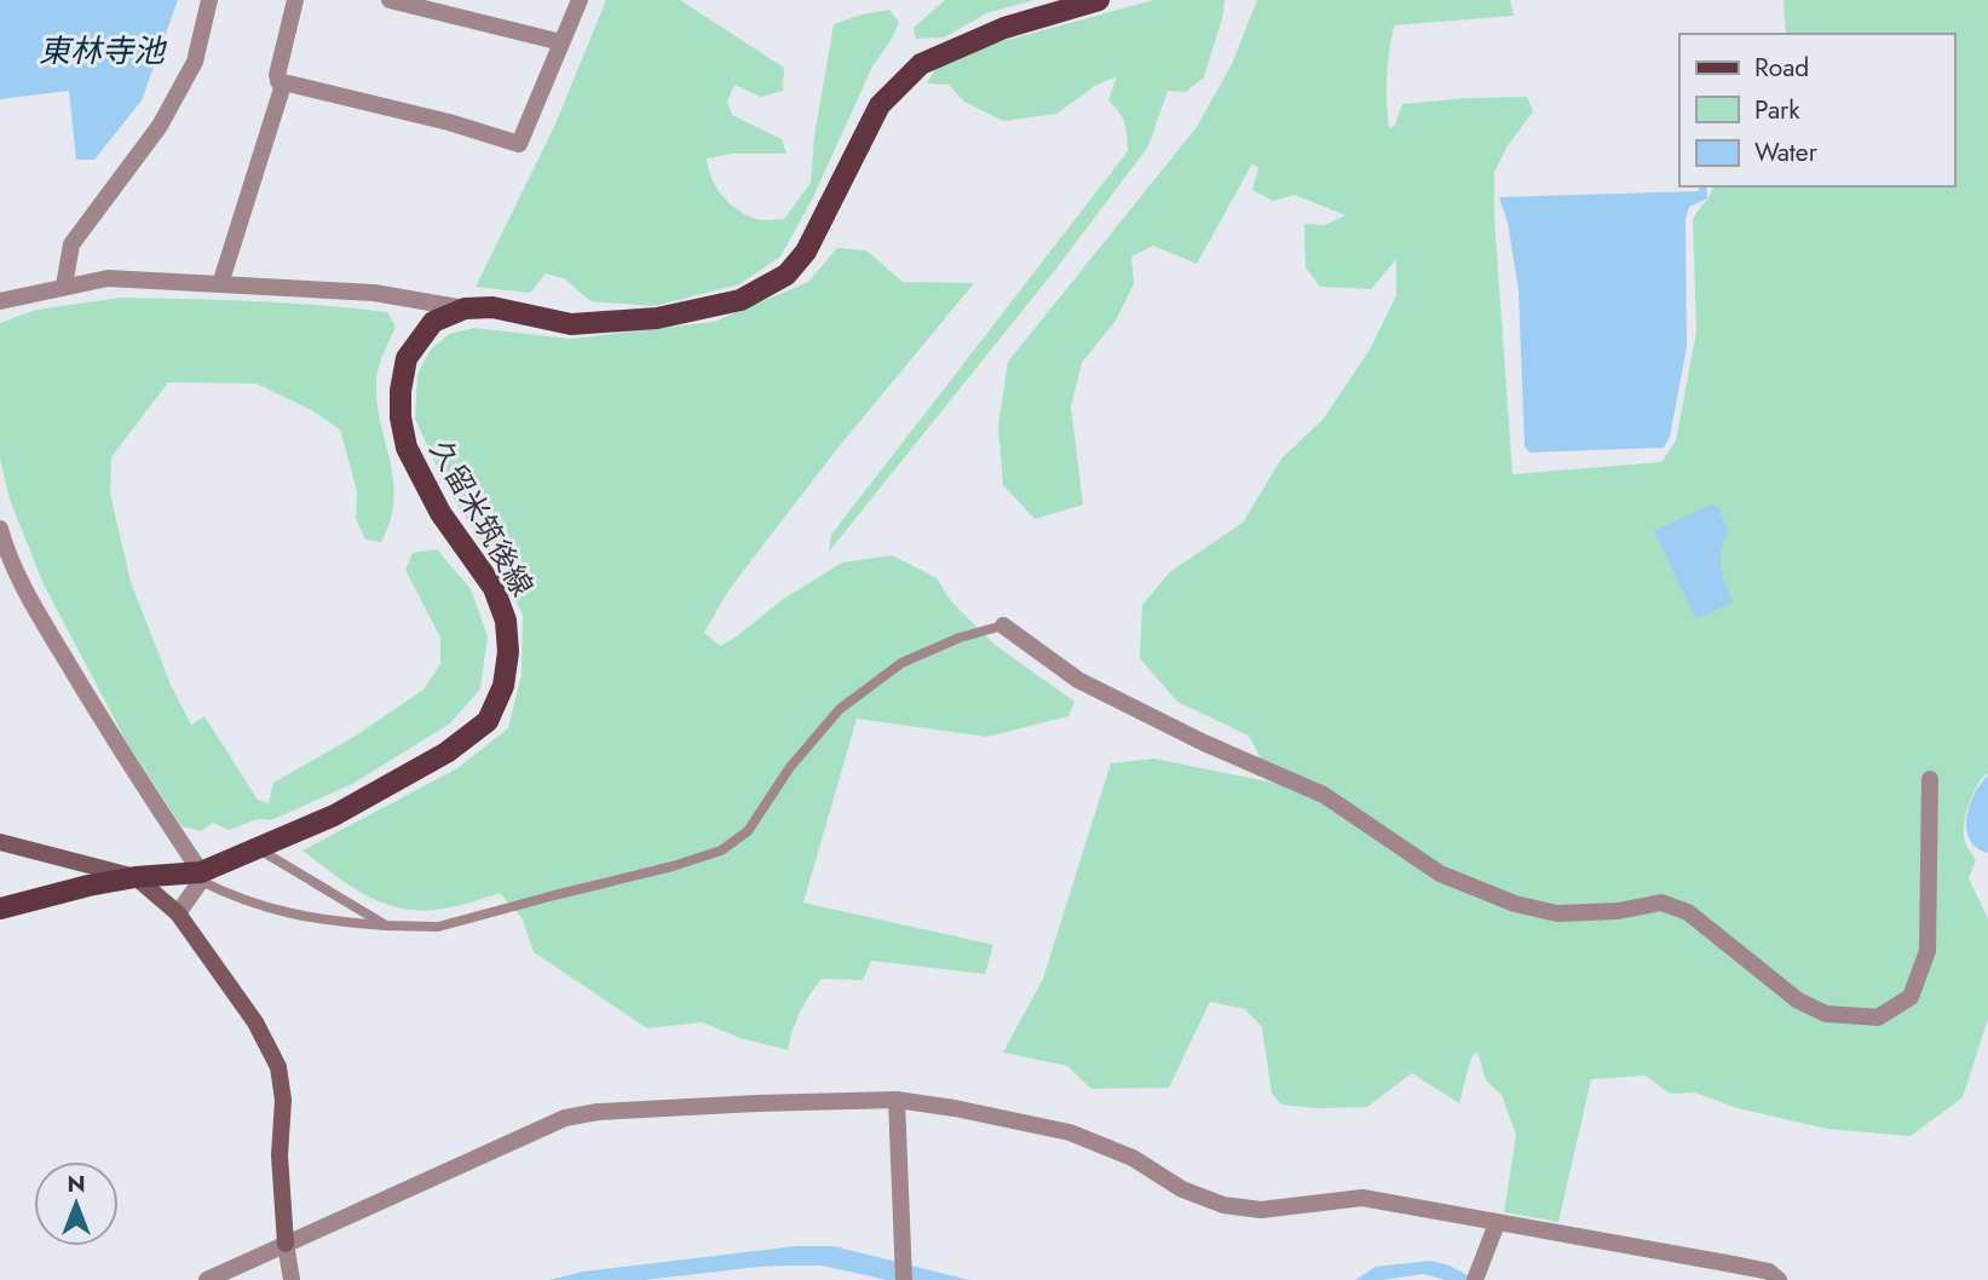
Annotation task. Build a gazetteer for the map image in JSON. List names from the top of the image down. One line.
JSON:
{"streets":{"main road":["久留米筑後線"]},"water":["東林寺池"],"legend":["Road","Park","Water"],"north":"top"}
